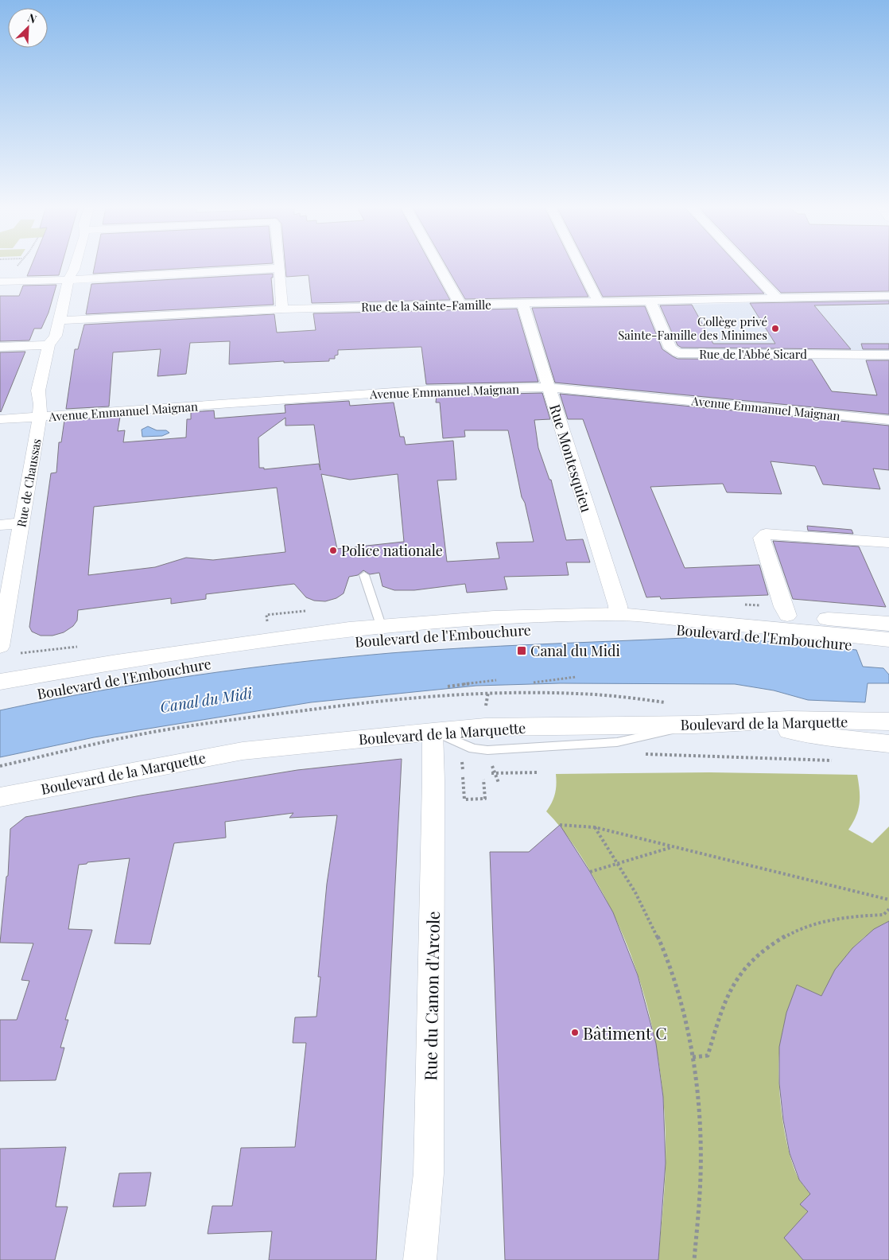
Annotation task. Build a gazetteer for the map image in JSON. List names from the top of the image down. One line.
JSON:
{"streets":{"main road":["Boulevard de l'Embouchure","Boulevard de la Marquette"],"street":["Rue de la Sainte-Famille","Rue de l'Abbé Sicard","Avenue Emmanuel Maignan","Rue Montesquieu","Rue de Chaussas","Rue du Canon d'Arcole"]},"crossings":[["Rue de la Sainte-Famille","Rue de l'Abbé Sicard"],["Rue de la Sainte-Famille","Rue Montesquieu"],["Rue de la Sainte-Famille","Rue de Chaussas"],["Avenue Emmanuel Maignan","Rue Montesquieu"],["Avenue Emmanuel Maignan","Rue de Chaussas"],["Rue Montesquieu","Boulevard de l'Embouchure"],["Boulevard de la Marquette","Rue du Canon d'Arcole"]],"water":["Canal du Midi"],"places":{"other":["Collège privé Sainte-Famille des Minimes","Police nationale","Bâtiment C"],"transit":["Canal du Midi"]},"north":"top right"}
